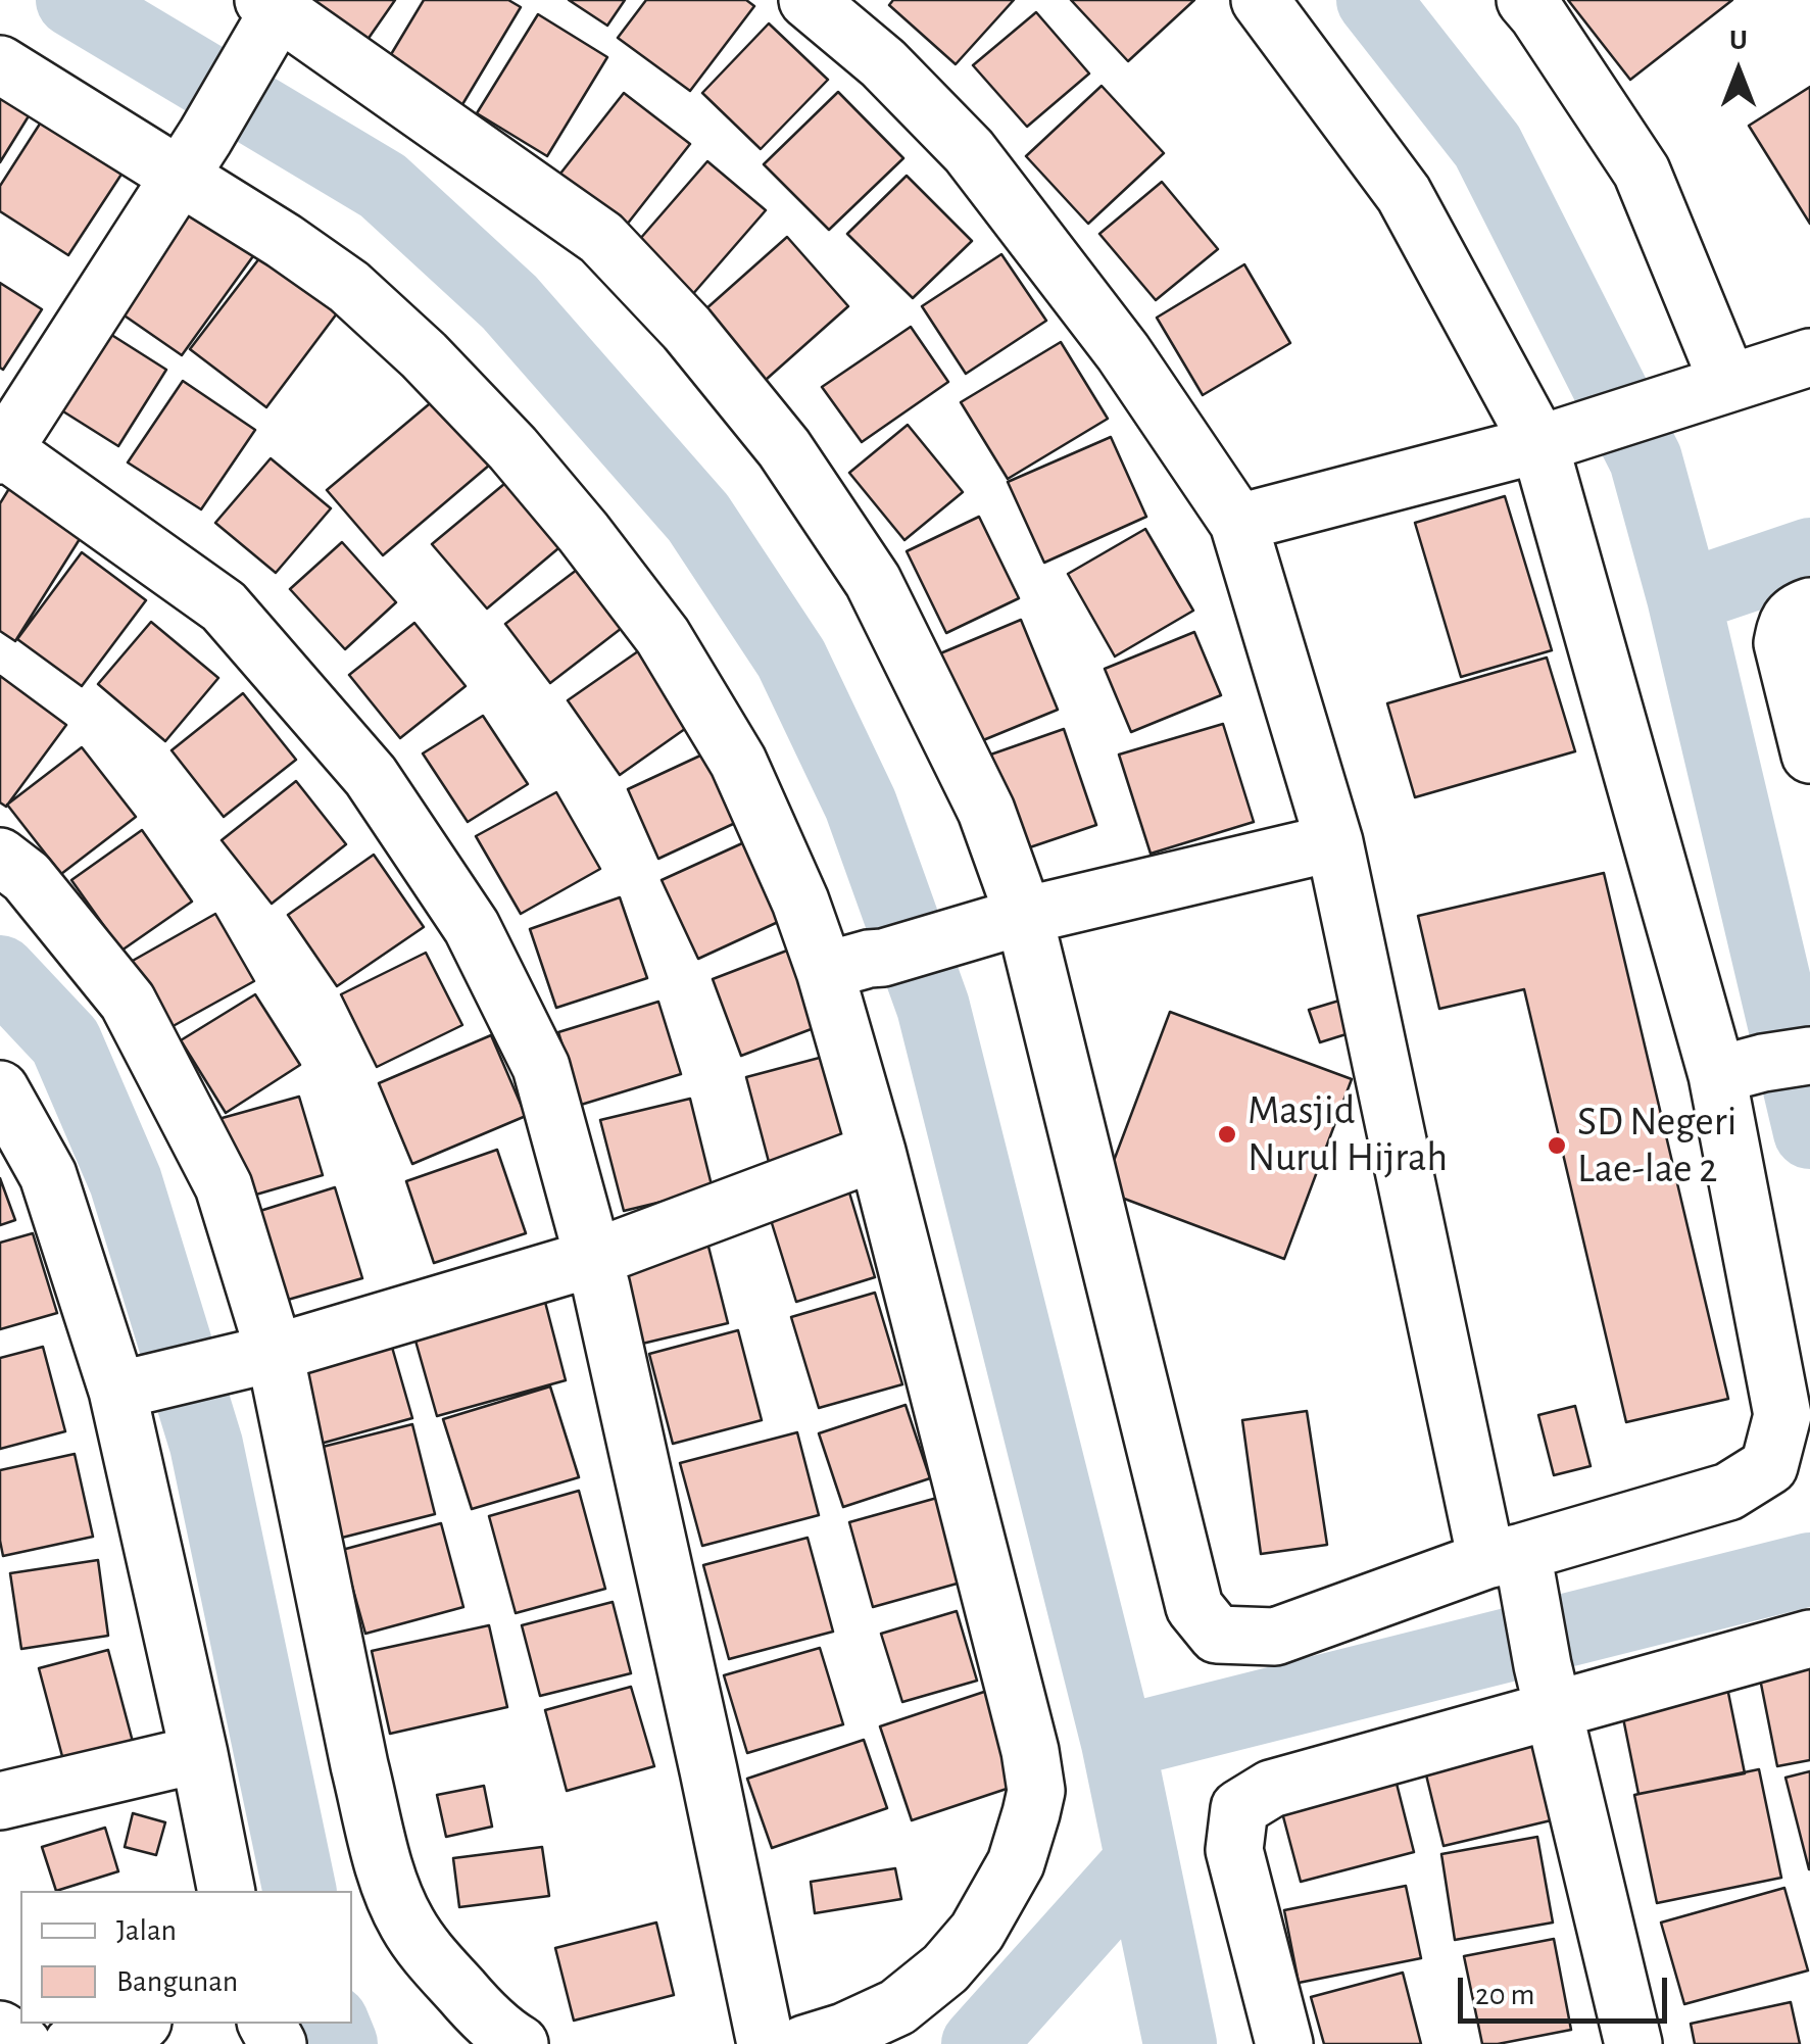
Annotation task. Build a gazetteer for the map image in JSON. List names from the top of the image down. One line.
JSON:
{"places":["Masjid Nurul Hijrah","SD Negeri Lae-lae 2"],"legend":["Jalan","Bangunan"],"scale_bar":"20 m","north":"top"}
